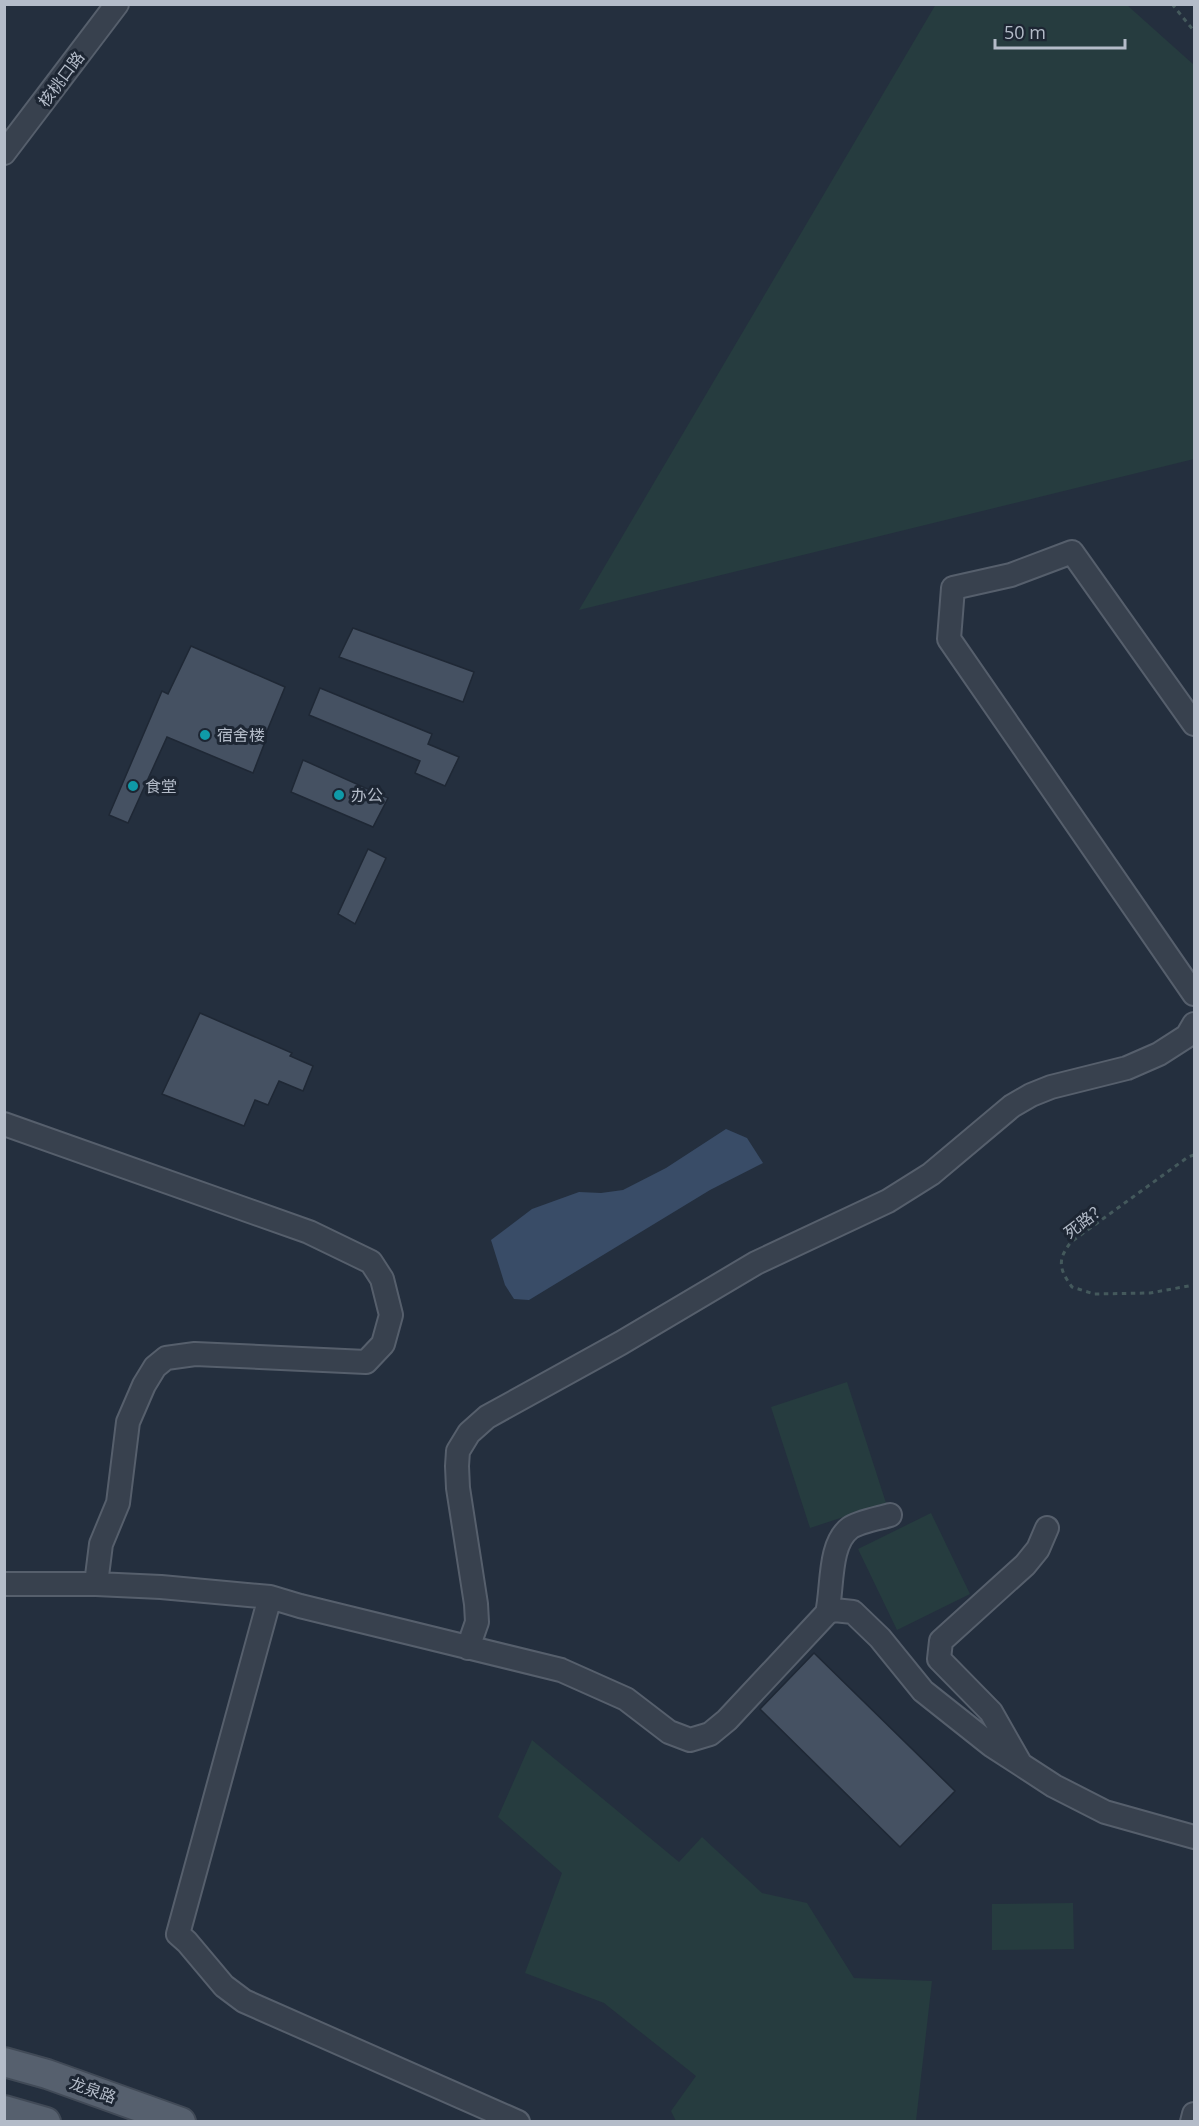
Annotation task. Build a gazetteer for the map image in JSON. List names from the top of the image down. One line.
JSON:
{"streets":{"main road":["龙泉路"],"street":["核桃口路"],"path":["死路？"]},"places":["宿舍楼","食堂","办公"],"scale_bar":"50 m"}
